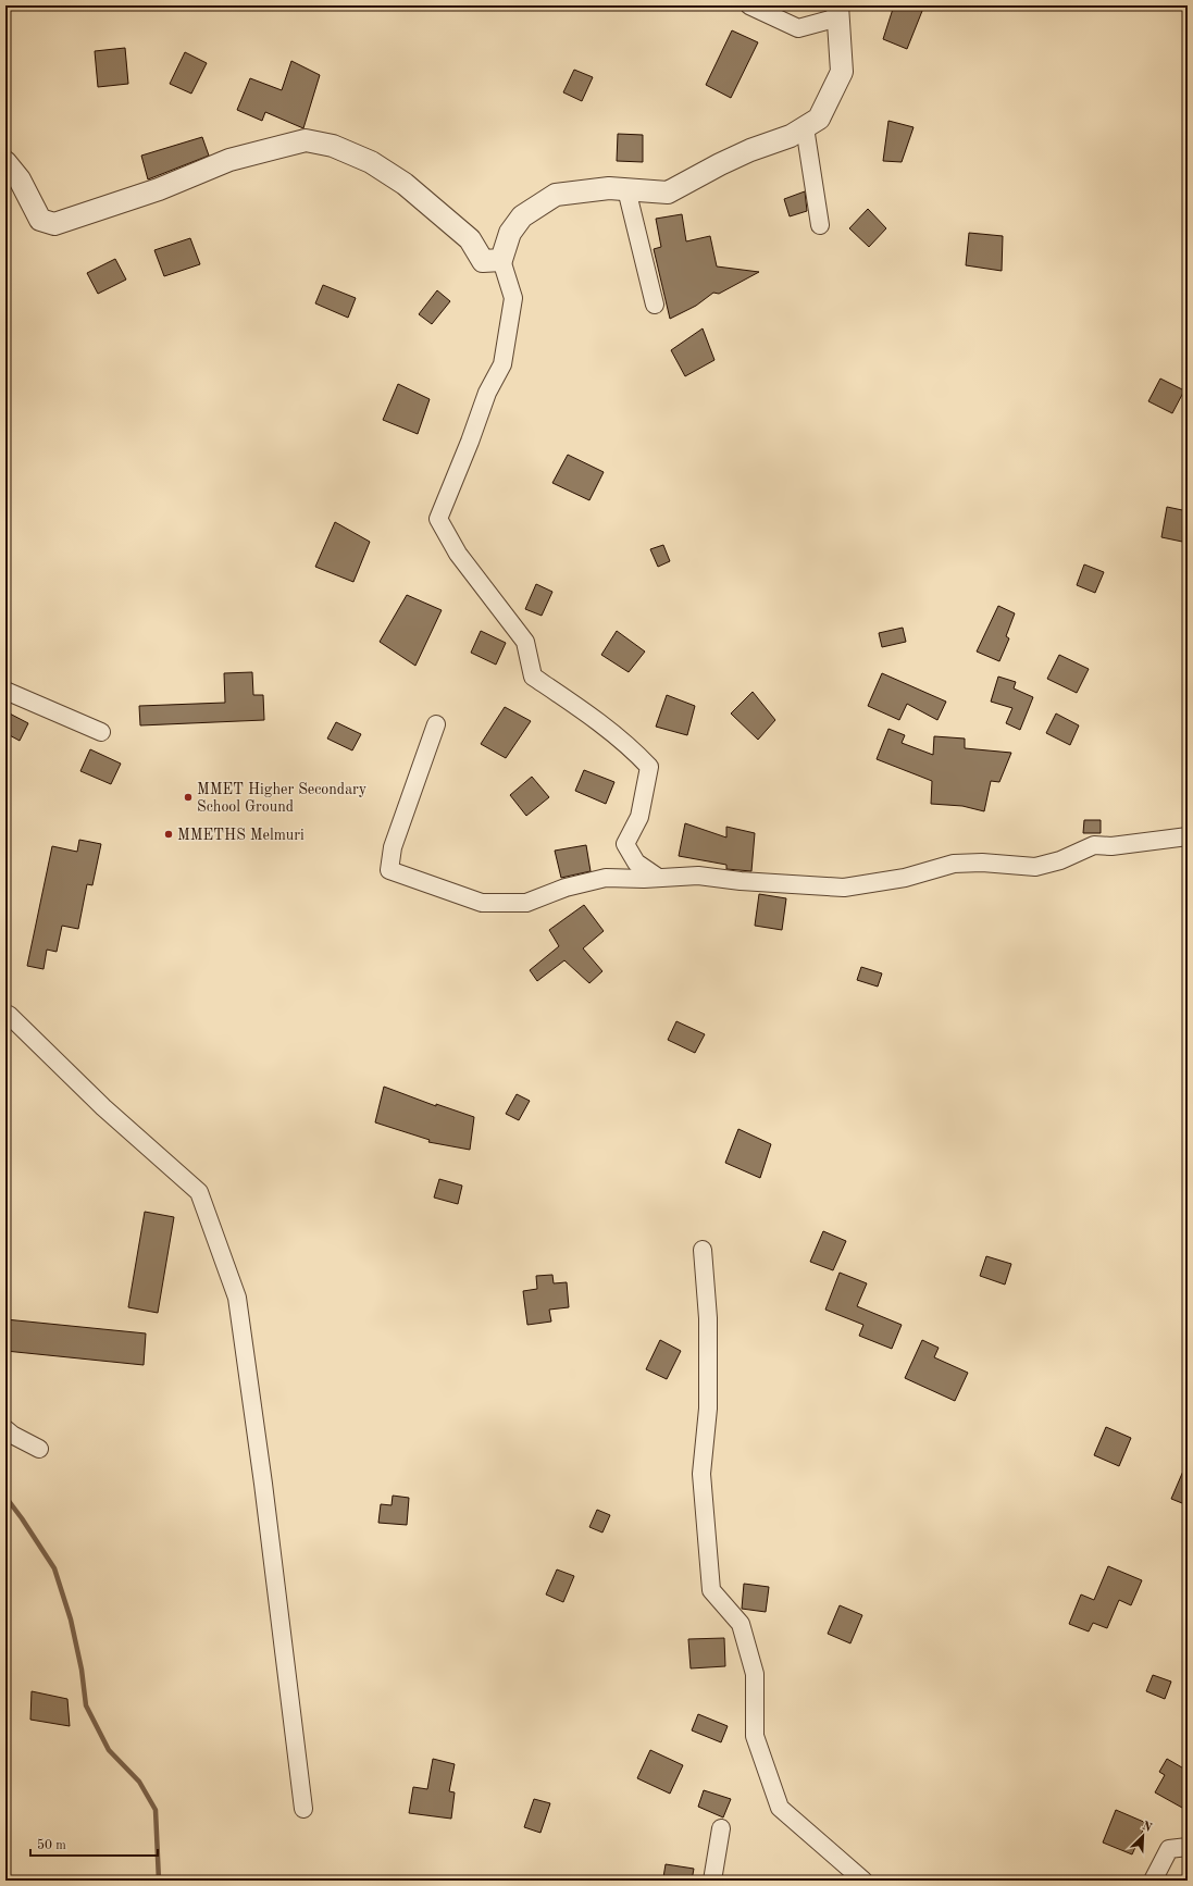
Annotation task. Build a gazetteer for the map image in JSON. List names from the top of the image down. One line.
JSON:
{"places":["MMET Higher Secondary School Ground","MMETHS Melmuri"],"scale_bar":"50 m","north":"top right"}
